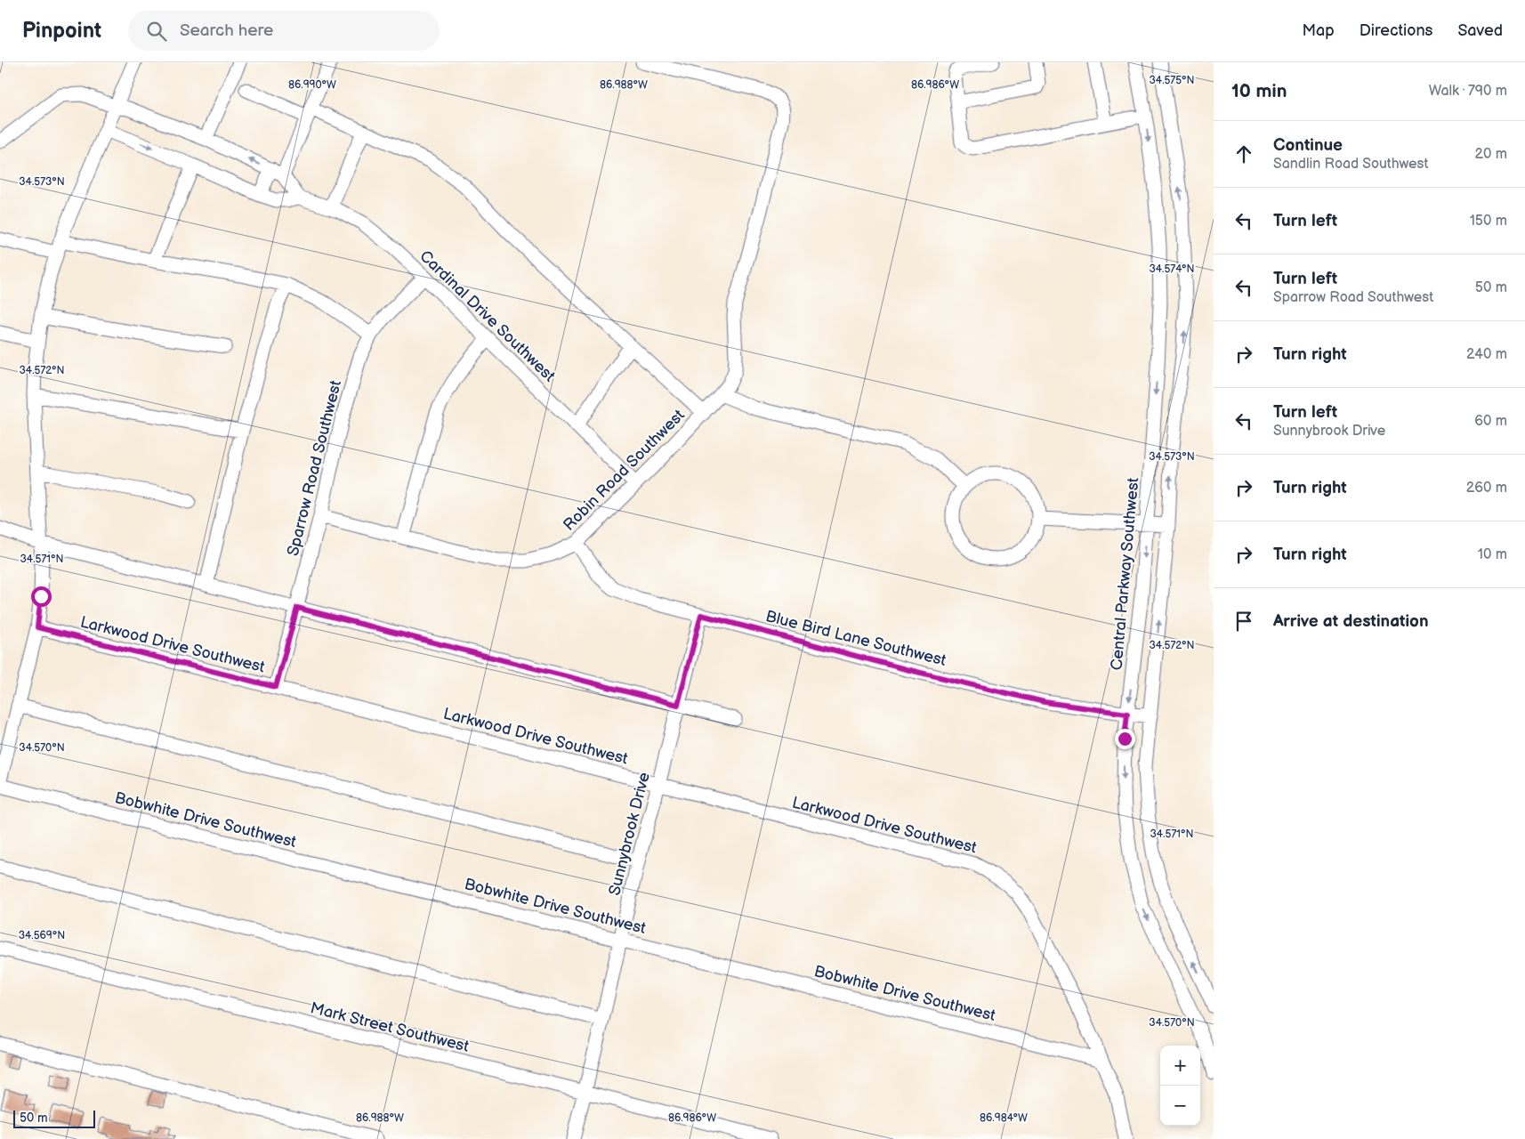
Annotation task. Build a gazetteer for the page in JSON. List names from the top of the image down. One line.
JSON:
{"streets":{"street":["Cardinal Drive Southwest","Sparrow Road Southwest","Robin Road Southwest","Central Parkway Southwest","Blue Bird Lane Southwest","Larkwood Drive Southwest","Bobwhite Drive Southwest","Sunnybrook Drive","Mark Street Southwest"]},"crossings":[["Cardinal Drive Southwest","Sparrow Road Southwest"],["Cardinal Drive Southwest","Robin Road Southwest"],["Sparrow Road Southwest","Robin Road Southwest"],["Sparrow Road Southwest","Larkwood Drive Southwest"],["Robin Road Southwest","Blue Bird Lane Southwest"],["Central Parkway Southwest","Blue Bird Lane Southwest"],["Blue Bird Lane Southwest","Sunnybrook Drive"],["Larkwood Drive Southwest","Bobwhite Drive Southwest"],["Larkwood Drive Southwest","Sunnybrook Drive"],["Bobwhite Drive Southwest","Sunnybrook Drive"],["Sunnybrook Drive","Mark Street Southwest"]],"scale_bar":"50 m","page":{"header":"Pinpoint","search":"Search here","nav":["Map","Directions","Saved"],"heading":["10 min","Walk · 790 m"],"list":[["Continue","Sandlin Road Southwest","20 m"],["Turn left","150 m"],["Turn left","Sparrow Road Southwest","50 m"],["Turn right","240 m"],["Turn left","Sunnybrook Drive","60 m"],["Turn right","260 m"],["Turn right","10 m"],"Arrive at destination"],"map_buttons":["+","−"],"scale":"50 m"},"coordinates":["34.575°N","86.990°W","86.988°W","86.986°W","34.573°N","34.574°N","34.572°N","34.571°N","34.570°N","34.569°N","86.984°W"]}
